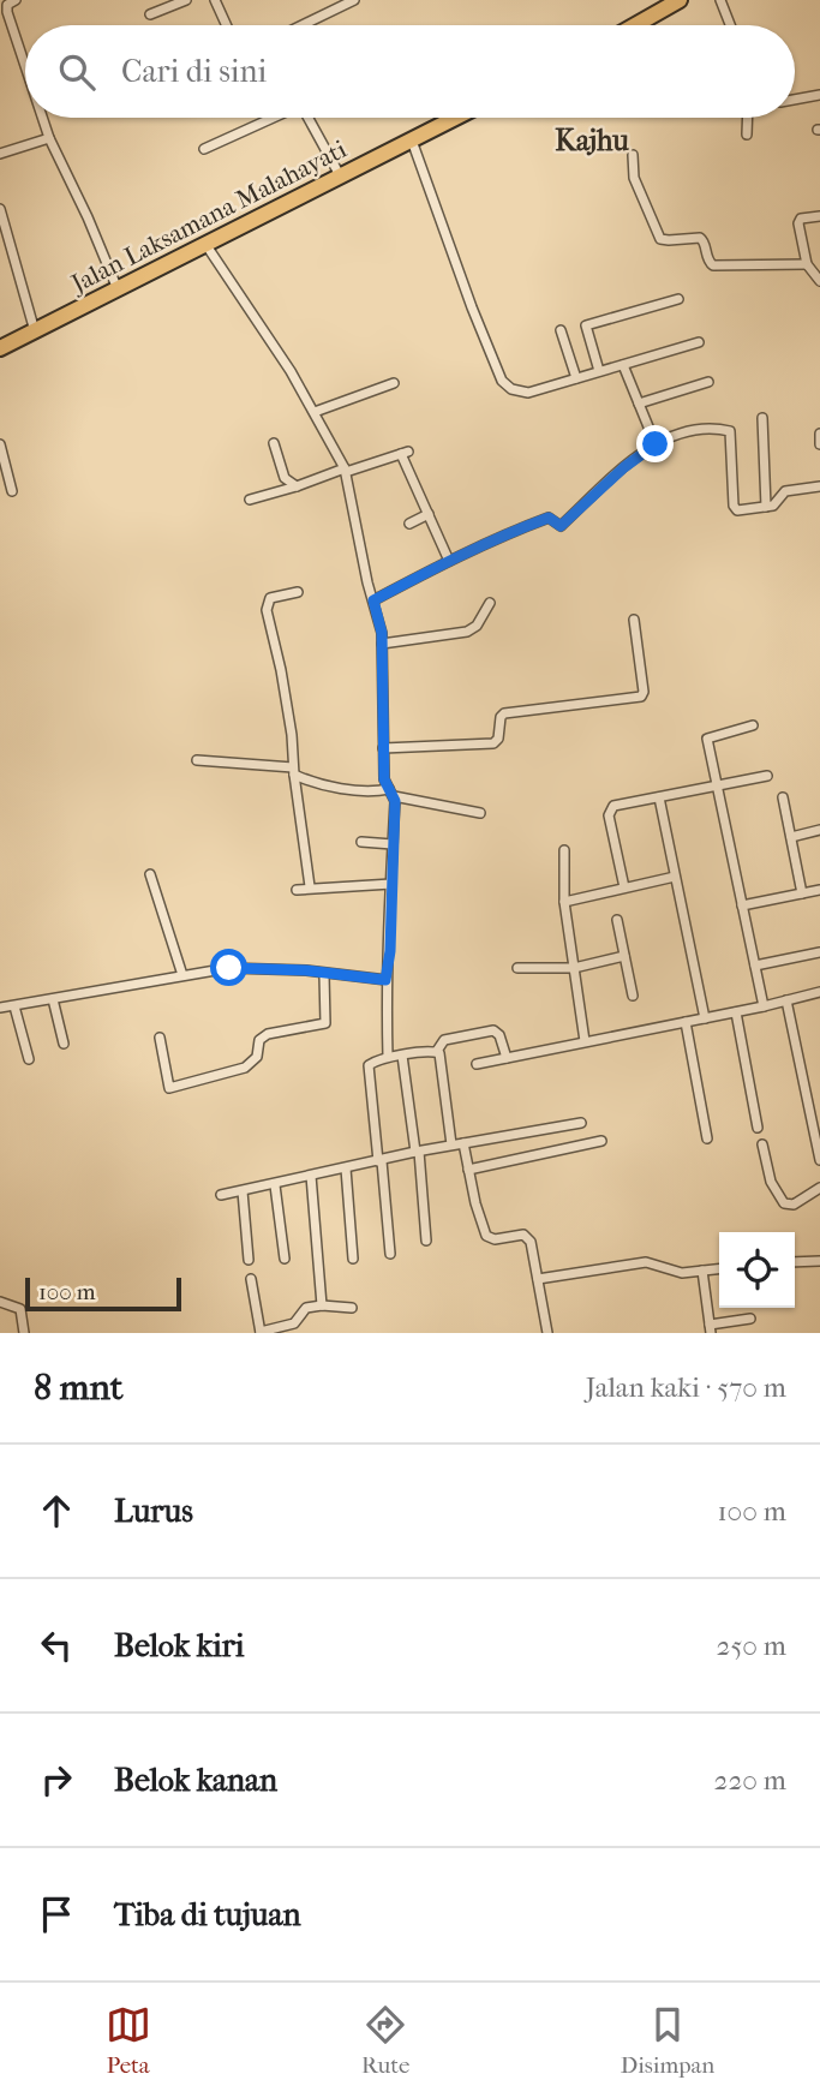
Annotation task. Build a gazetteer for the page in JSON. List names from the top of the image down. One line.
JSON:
{"streets":{"highway":["Jalan Laksamana Malahayati"]},"districts":["Kajhu"],"scale_bar":"100 m","page":{"search":"Cari di sini","scale":"100 m","heading":["8 mnt","Jalan kaki · 570 m"],"list":[["Lurus","100 m"],["Belok kiri","250 m"],["Belok kanan","220 m"],"Tiba di tujuan"],"nav":["Peta","Rute","Disimpan"]}}
